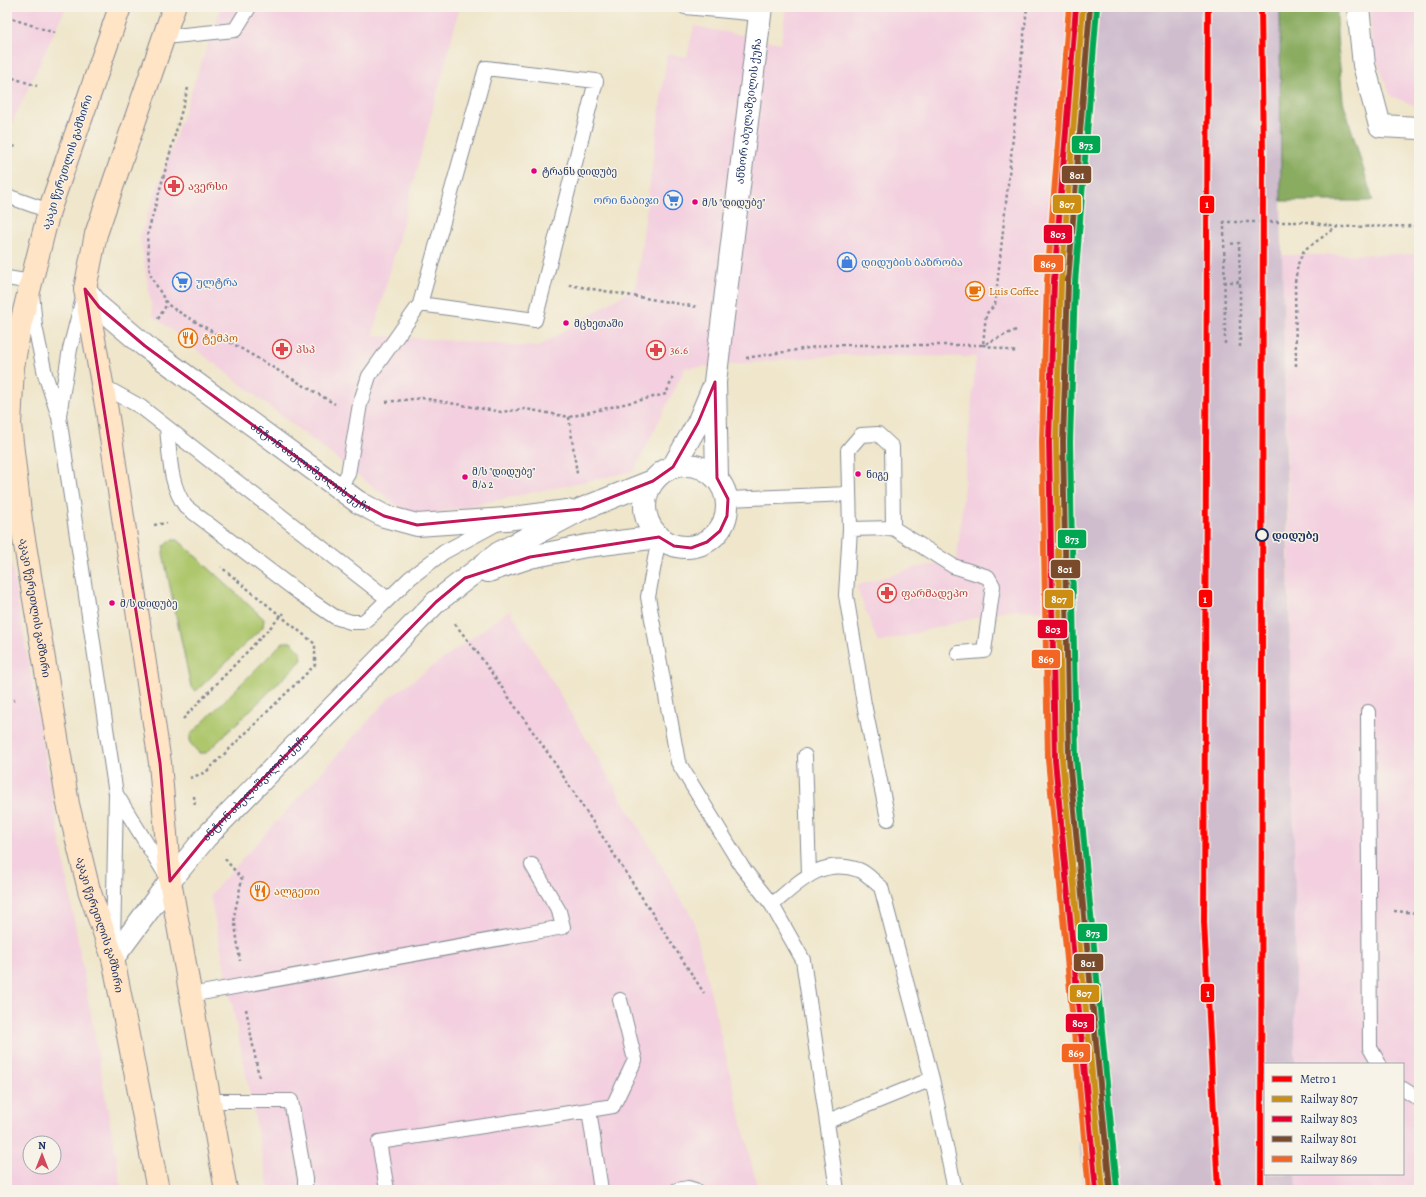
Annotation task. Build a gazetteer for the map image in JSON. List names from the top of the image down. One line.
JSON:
{"streets":{"main road":["აკაკი წერეთლის გამზირი"],"street":["ანზორ აბულაშვილის ქუჩა","ანტონ აბულაშვილის ქუჩა"]},"crossings":[["ანზორ აბულაშვილის ქუჩა","ანტონ აბულაშვილის ქუჩა"],["აკაკი წერეთლის გამზირი","ანტონ აბულაშვილის ქუჩა"]],"places":{"other":["ტრანს დიდუბე","მ/ს \"დიდუბე\"","მცხეთაში","ნიგე","მ/ს \"დიდუბე\" მ/ა 2","დიდუბე","მ/ს დიდუბე"],"pharmacy":["ავერსი","პსპ","36.6","ფარმადეპო"],"supermarket":["ორი ნაბიჯი","ულტრა"],"shop":["დიდუბის ბაზრობა"],"cafe":["Luis Coffee"],"restaurant":["ტემპო","ალგეთი"]},"lines":["metro line 1","rail line 807","rail line 803","rail line 869","rail line 801","transit line 873"],"legend":["Metro 1","Railway 807","Railway 803","Railway 801","Railway 869"],"north":"top"}
